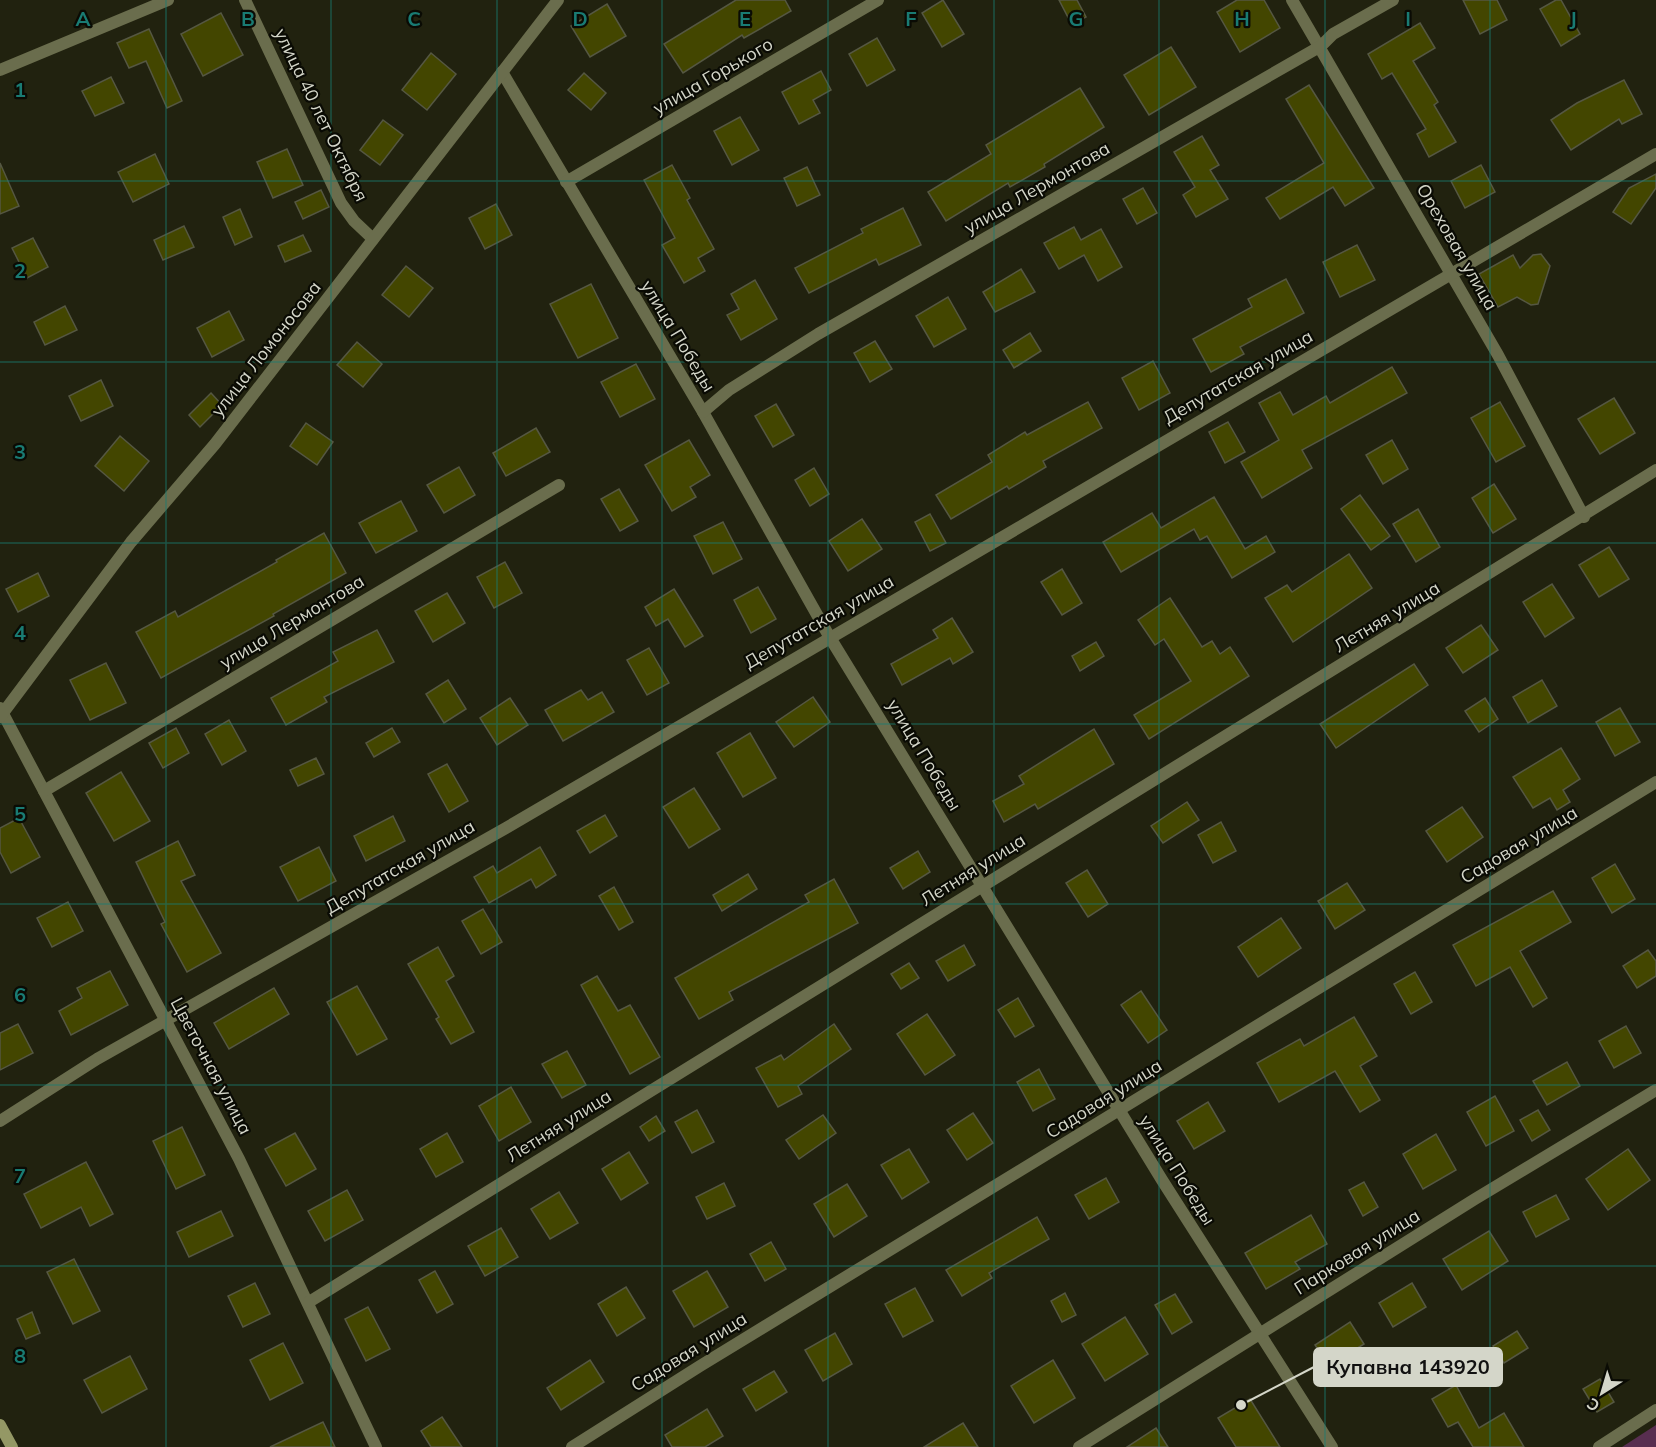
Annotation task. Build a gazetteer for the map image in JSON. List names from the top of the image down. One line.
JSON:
{"streets":{"street":["улица Горького","улица 40 лет Октября","улица Лермонтова","Ореховая улица","улица Победы","улица Ломоносова","Депутатская улица","Летняя улица","Садовая улица","Цветочная улица","Парковая улица"]},"crossings":[["улица Горького","улица Победы"],["улица 40 лет Октября","улица Ломоносова"],["улица Лермонтова","Ореховая улица"],["улица Лермонтова","улица Победы"],["улица Лермонтова","Цветочная улица"],["Ореховая улица","Депутатская улица"],["Ореховая улица","Летняя улица"],["улица Победы","улица Ломоносова"],["улица Победы","Депутатская улица"],["улица Победы","Летняя улица"],["улица Победы","Садовая улица"],["улица Победы","Парковая улица"],["улица Ломоносова","Цветочная улица"],["Депутатская улица","Цветочная улица"],["Летняя улица","Цветочная улица"]],"places":["Купавна 143920"],"north":"bottom left","grid":{"columns":["A","B","C","D","E","F","G","H","I","J"],"rows":["1","2","3","4","5","6","7","8"]}}
